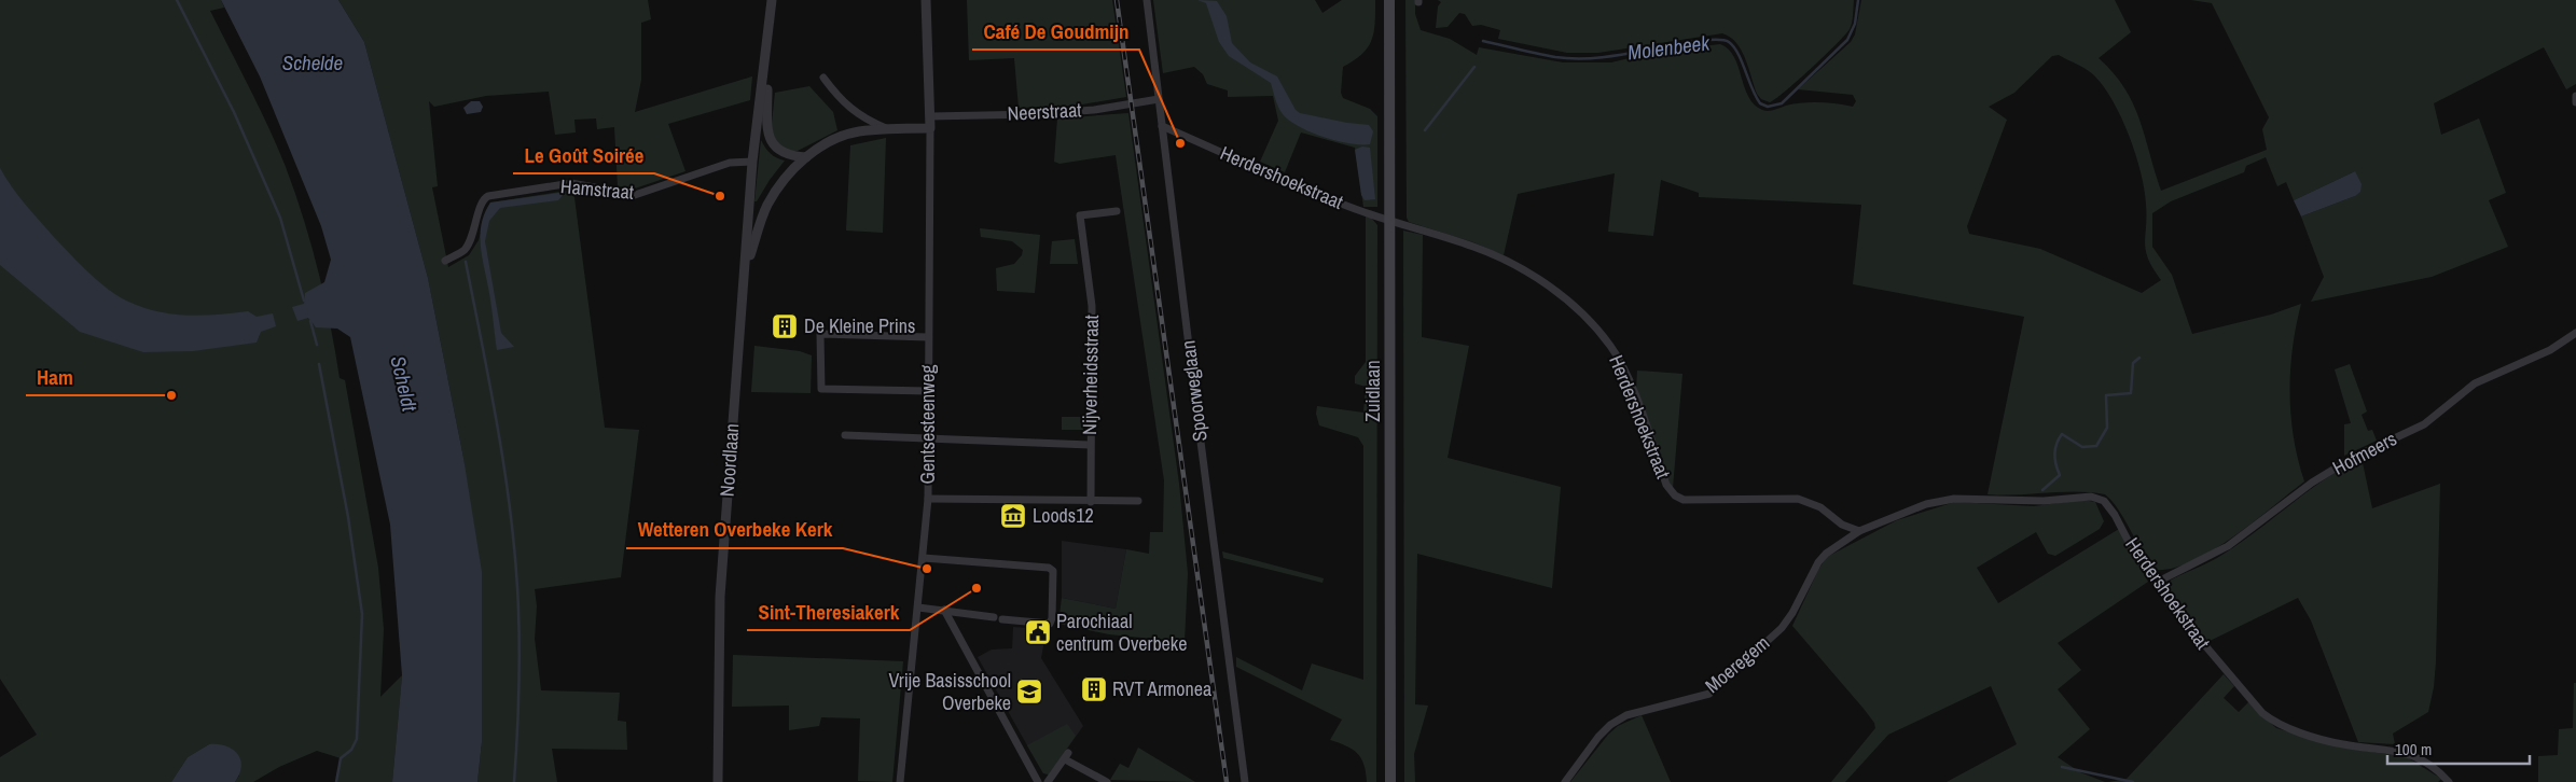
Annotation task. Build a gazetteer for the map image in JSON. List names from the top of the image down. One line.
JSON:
{"streets":{"main road":["Zuidlaan"],"street":["Neerstraat","Herdershoekstraat","Hamstraat","Nijverheidsstraat","Spoorweglaan","Gentsesteenweg","Hofmeers","Noordlaan","Moeregem"]},"crossings":[["Neerstraat","Spoorweglaan"],["Neerstraat","Gentsesteenweg"],["Herdershoekstraat","Spoorweglaan"],["Herdershoekstraat","Zuidlaan"],["Herdershoekstraat","Hofmeers"],["Herdershoekstraat","Moeregem"],["Hamstraat","Noordlaan"],["Nijverheidsstraat","Gentsesteenweg"],["Gentsesteenweg","Noordlaan"]],"water":["Molenbeek","Schelde","Scheldt"],"places":{"other":["Café De Goudmijn","Le Goût Soirée","Ham","Wetteren Overbeke Kerk","Sint-Theresiakerk"],"building":["De Kleine Prins","RVT Armonea"],"museum":["Loods12"],"public building":["Parochiaal centrum Overbeke"],"school or university":["Vrije Basisschool Overbeke"]},"scale_bar":"100 m"}
